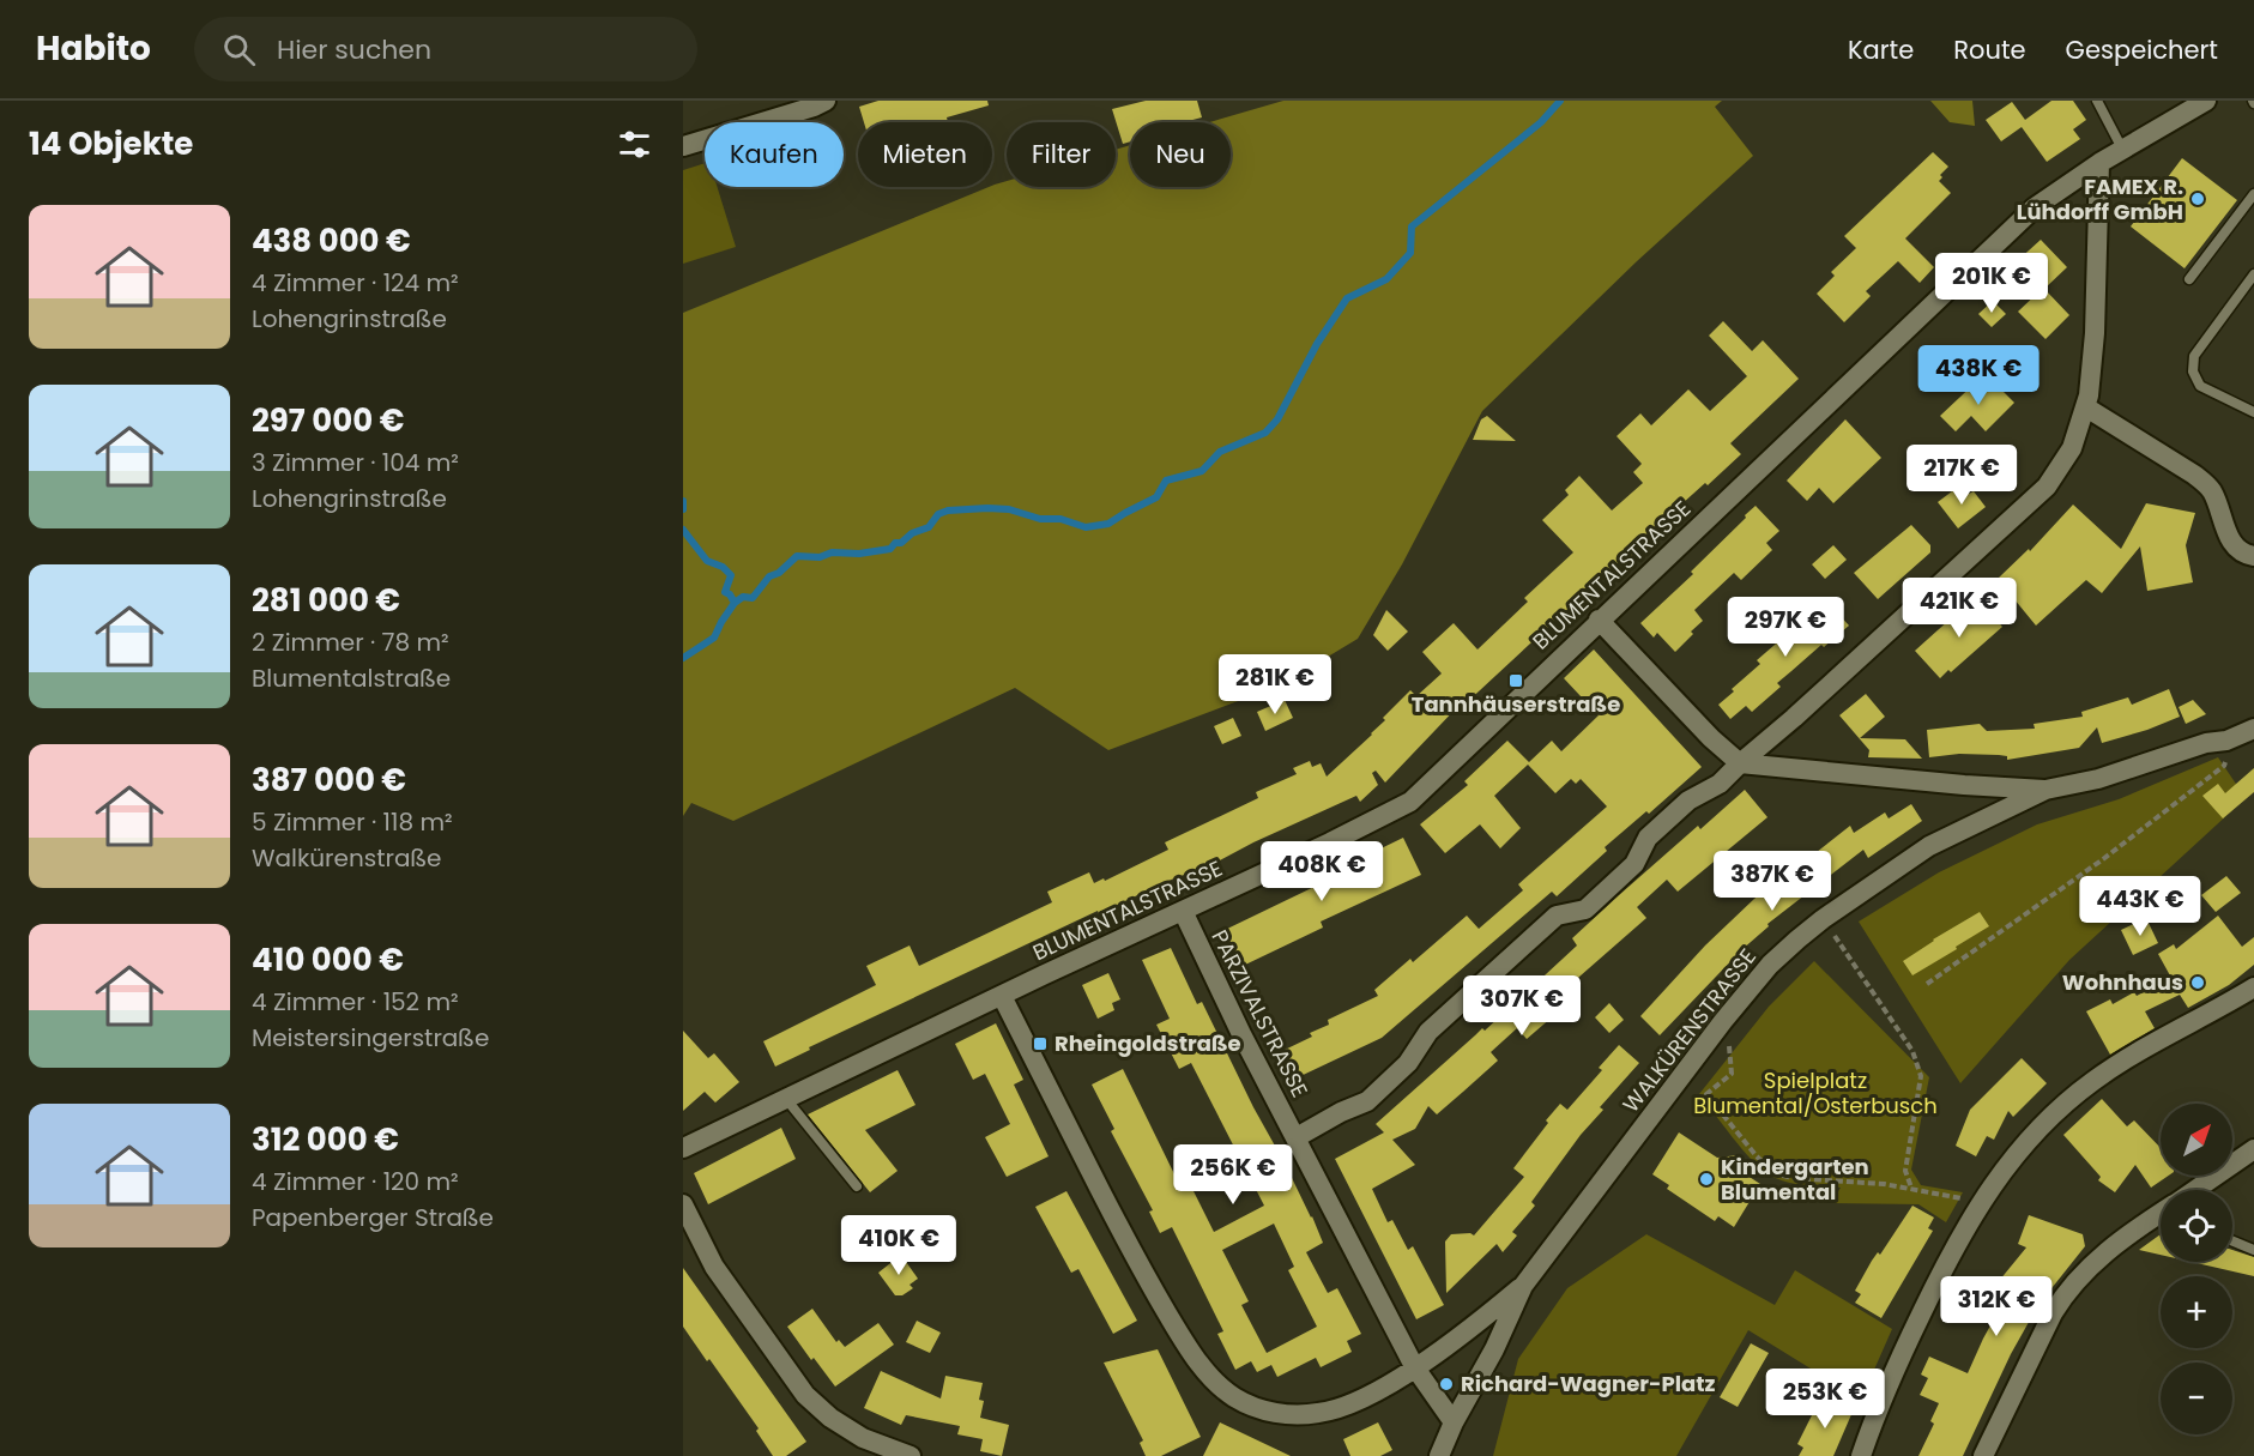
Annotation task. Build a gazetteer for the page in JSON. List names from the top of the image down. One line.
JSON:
{"streets":{"street":["BLUMENTALSTRASSE","PARZIVALSTRASSE","WALKÜRENSTRASSE"]},"crossings":[["BLUMENTALSTRASSE","PARZIVALSTRASSE"],["PARZIVALSTRASSE","WALKÜRENSTRASSE"]],"parks":["Spielplatz Blumental/Osterbusch"],"places":{"other":["FAMEX R. Lühdorff GmbH","Wohnhaus","Kindergarten Blumental","Richard-Wagner-Platz"],"transit":["Tannhäuserstraße","Rheingoldstraße"]},"north":"top right","page":{"header":"Habito","search":"Hier suchen","nav":["Karte","Route","Gespeichert"],"heading":"14 Objekte","chip":["Kaufen","Mieten","Filter","Neu"],"list":[{"name":"438 000 €","note":"4 Zimmer · 124 m² · Lohengrinstraße"},{"name":"297 000 €","note":"3 Zimmer · 104 m² · Lohengrinstraße"},{"name":"281 000 €","note":"2 Zimmer · 78 m² · Blumentalstraße"},{"name":"387 000 €","note":"5 Zimmer · 118 m² · Walkürenstraße"},{"name":"410 000 €","note":"4 Zimmer · 152 m² · Meistersingerstraße"},{"name":"312 000 €","note":"4 Zimmer · 120 m² · Papenberger Straße"}],"price":["201K €","438K €","217K €","421K €","297K €","281K €","408K €","387K €","443K €","307K €","256K €","410K €","312K €","253K €"],"map_buttons":["+","−"]}}
